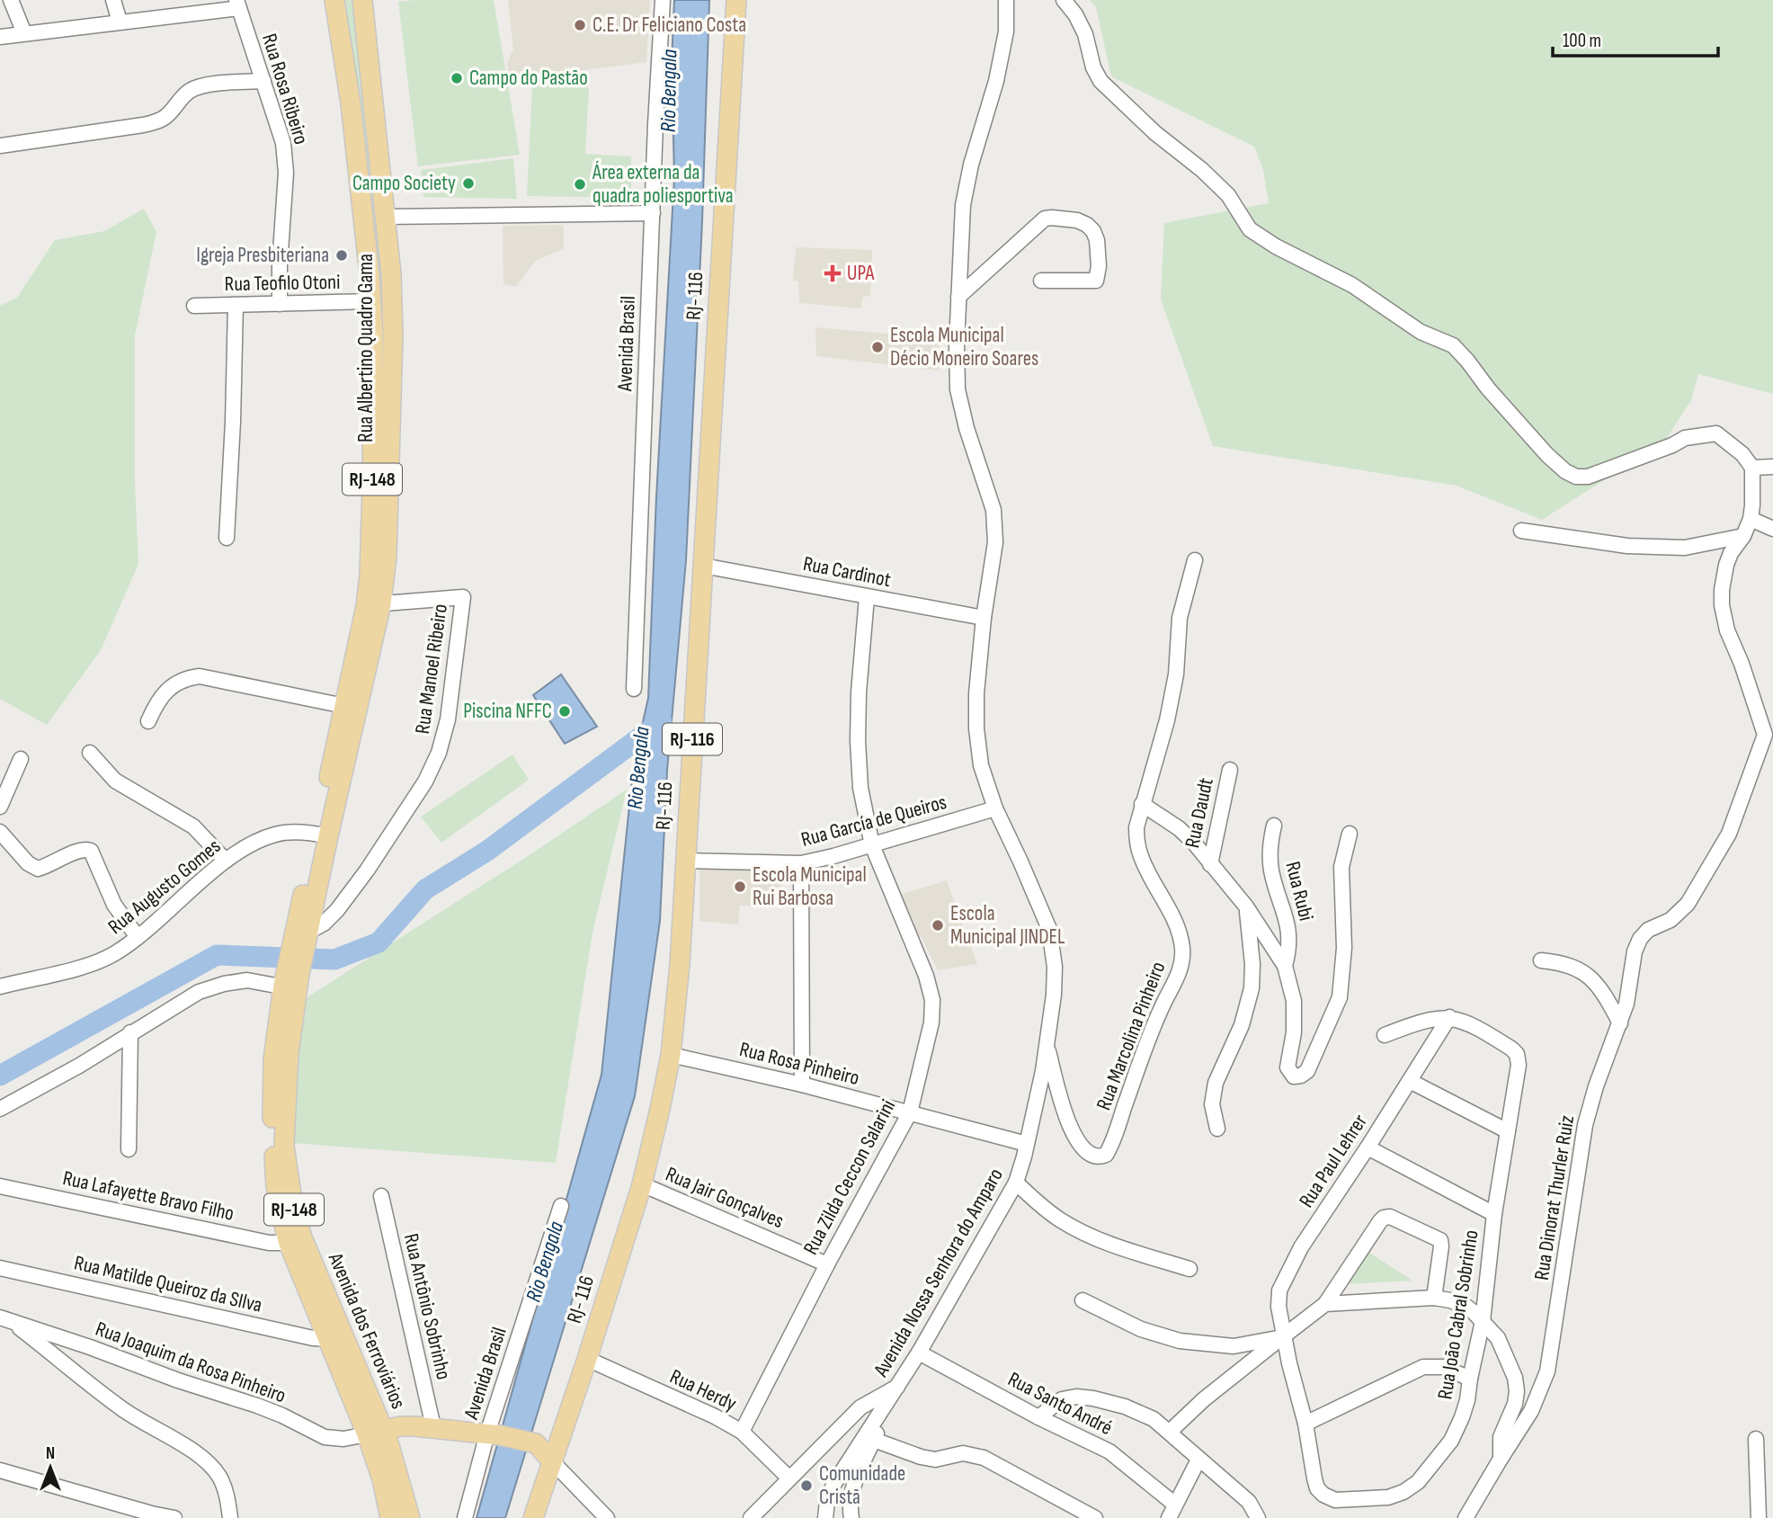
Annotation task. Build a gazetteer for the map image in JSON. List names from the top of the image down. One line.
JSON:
{"streets":{"main road":["RJ- 116","Rua Albertino Quadro Gama","RJ-148","RJ-116","Avenida dos Ferroviários"],"street":["Rua Rosa Ribeiro","Rua Teofilo Otoni","Avenida Brasil","Rua Cardinot","Rua Manoel Ribeiro","Rua Daudt","Rua García de Queiros","Rua Augusto Gomes","Rua Rubi","Rua Marcolina Pinheiro","Rua Rosa Pinheiro","Rua Paul Lehrer","Rua Zilda Ceccon Salarini","Rua Lafayette Bravo Filho","Rua Jair Gonçalves","Rua Dinorat Thurler Ruiz","Avenida Nossa Senhora do Amparo","Rua Matilde Queiroz da SIlva","Rua Antônio Sobrinho","Rua João Cabral Sobrinho","Rua Joaquim da Rosa Pinheiro","Rua Herdy","Rua Santo André"]},"crossings":[["Rua Rosa Ribeiro","Rua Teofilo Otoni"],["Rua Teofilo Otoni","Rua Albertino Quadro Gama"],["RJ- 116","Rua Cardinot"],["RJ- 116","Rua García de Queiros"],["RJ- 116","Rua Rosa Pinheiro"],["RJ- 116","Rua Jair Gonçalves"],["RJ- 116","Rua Herdy"],["Rua Albertino Quadro Gama","RJ-148"],["Rua Albertino Quadro Gama","Rua Manoel Ribeiro"],["Rua Albertino Quadro Gama","Rua Augusto Gomes"],["RJ-148","Rua Lafayette Bravo Filho"],["RJ-148","Rua Matilde Queiroz da SIlva"],["RJ-148","Avenida dos Ferroviários"],["RJ-148","Rua Joaquim da Rosa Pinheiro"],["Rua Cardinot","Rua Zilda Ceccon Salarini"],["Rua Cardinot","Avenida Nossa Senhora do Amparo"],["Rua García de Queiros","Rua Zilda Ceccon Salarini"],["Rua García de Queiros","Avenida Nossa Senhora do Amparo"],["Rua Marcolina Pinheiro","Avenida Nossa Senhora do Amparo"],["Rua Rosa Pinheiro","Rua Zilda Ceccon Salarini"],["Rua Rosa Pinheiro","Avenida Nossa Senhora do Amparo"],["Rua Paul Lehrer","Rua João Cabral Sobrinho"],["Rua Zilda Ceccon Salarini","Rua Jair Gonçalves"],["Rua Zilda Ceccon Salarini","Rua Herdy"],["Rua Dinorat Thurler Ruiz","Rua João Cabral Sobrinho"],["Avenida Nossa Senhora do Amparo","Rua Santo André"],["Avenida dos Ferroviários","Rua Joaquim da Rosa Pinheiro"]],"water":["Rio Bengala"],"places":{"other":["C.E. Dr Feliciano Costa","Campo do Pastão","Campo Society","Área externa da quadra poliesportiva","Igreja Presbiteriana","Escola Municipal Décio Moneiro Soares","Piscina NFFC","Escola Municipal Rui Barbosa","Escola Municipal JINDEL","Comunidade Cristã"],"health":["UPA"]},"scale_bar":"100 m","north":"top"}
